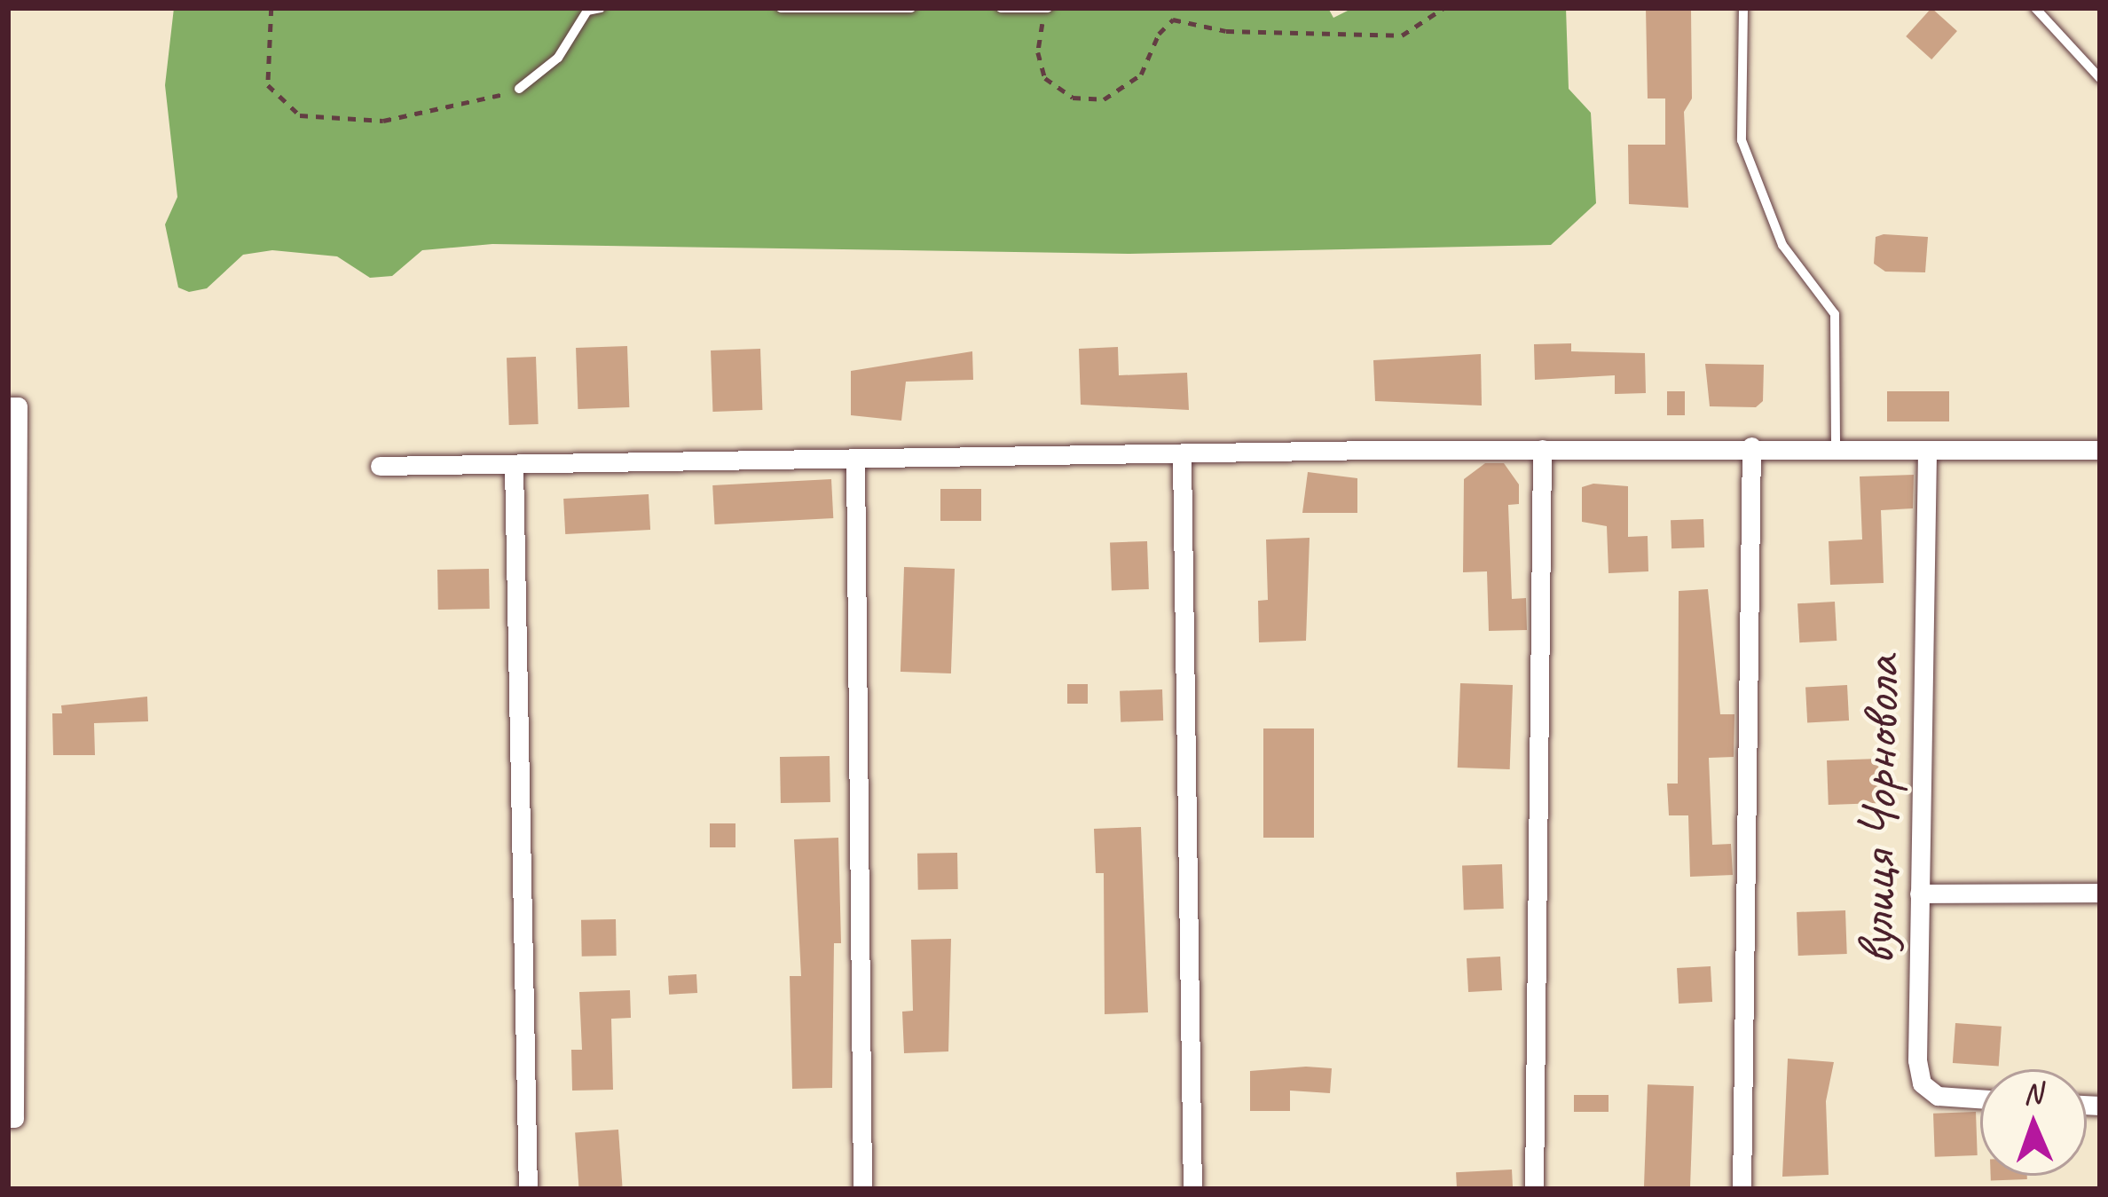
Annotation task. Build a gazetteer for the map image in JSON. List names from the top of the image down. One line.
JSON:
{"streets":{"street":["вулиця Чорновола"]},"north":"top"}
